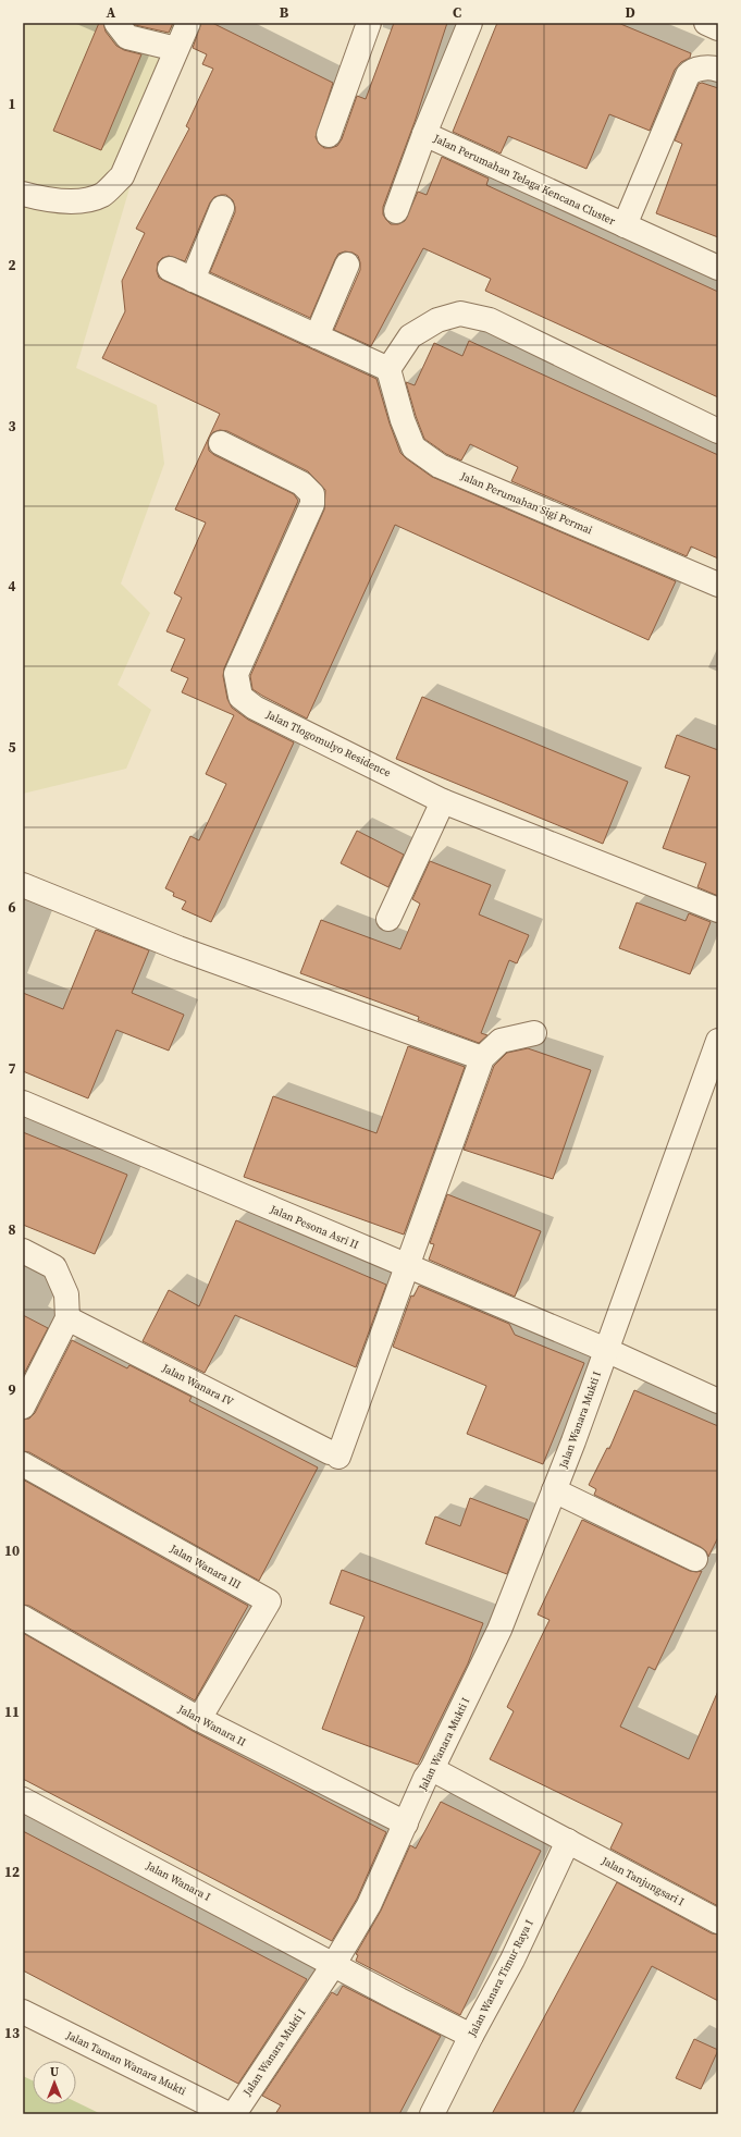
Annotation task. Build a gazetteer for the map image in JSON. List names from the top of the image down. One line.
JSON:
{"streets":{"street":["Jalan Perumahan Telaga Kencana Cluster","Jalan Perumahan Sigi Permai","Jalan Tlogomulyo Residence","Jalan Pesona Asri II","Jalan Wanara IV","Jalan Wanara Mukti I","Jalan Wanara III","Jalan Wanara II","Jalan Wanara I","Jalan Tanjungsari I","Jalan Wanara Timur Raya I","Jalan Taman Wanara Mukti"]},"crossings":[["Jalan Pesona Asri II","Jalan Wanara IV"],["Jalan Pesona Asri II","Jalan Wanara Mukti I"],["Jalan Wanara Mukti I","Jalan Wanara II"],["Jalan Wanara Mukti I","Jalan Wanara I"],["Jalan Wanara Mukti I","Jalan Tanjungsari I"],["Jalan Wanara III","Jalan Wanara II"],["Jalan Wanara I","Jalan Wanara Timur Raya I"],["Jalan Tanjungsari I","Jalan Wanara Timur Raya I"]],"north":"top","grid":{"columns":["A","B","C","D"],"rows":["1","2","3","4","5","6","7","8","9","10","11","12","13"]}}
